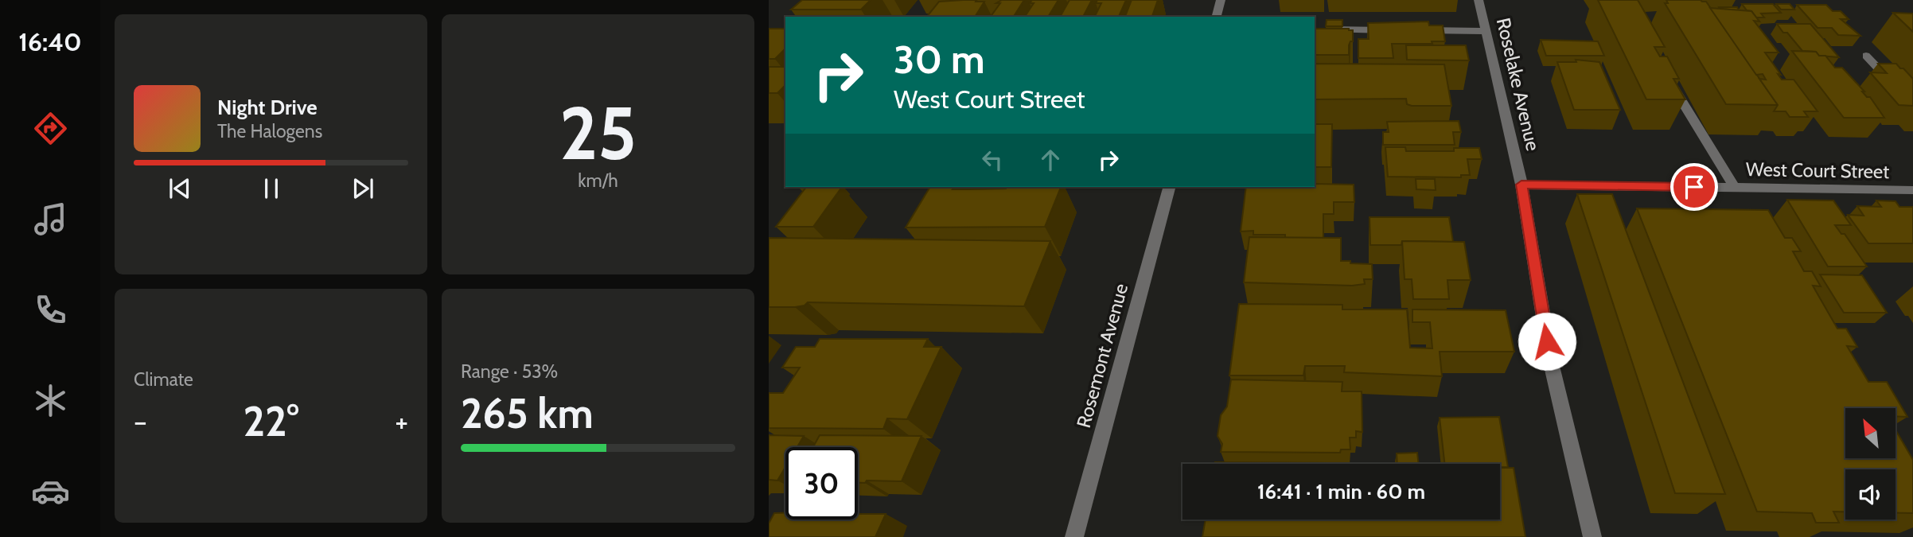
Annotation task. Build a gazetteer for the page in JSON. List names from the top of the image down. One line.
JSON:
{"streets":{"street":["Roselake Avenue","West Court Street","Rosemont Avenue"]},"crossings":[["Roselake Avenue","West Court Street"]],"north":"top left","page":{"tabs":"16:40","tile":[["25","km/h"],"Climate",["Range · 53%","265 km"]],"turn":["30 m","West Court Street"],"song":["Night Drive","The Halogens"],"heat":["−","22°","+"],"limit":"30","trip":"16:41 · 1 min · 60 m"}}
